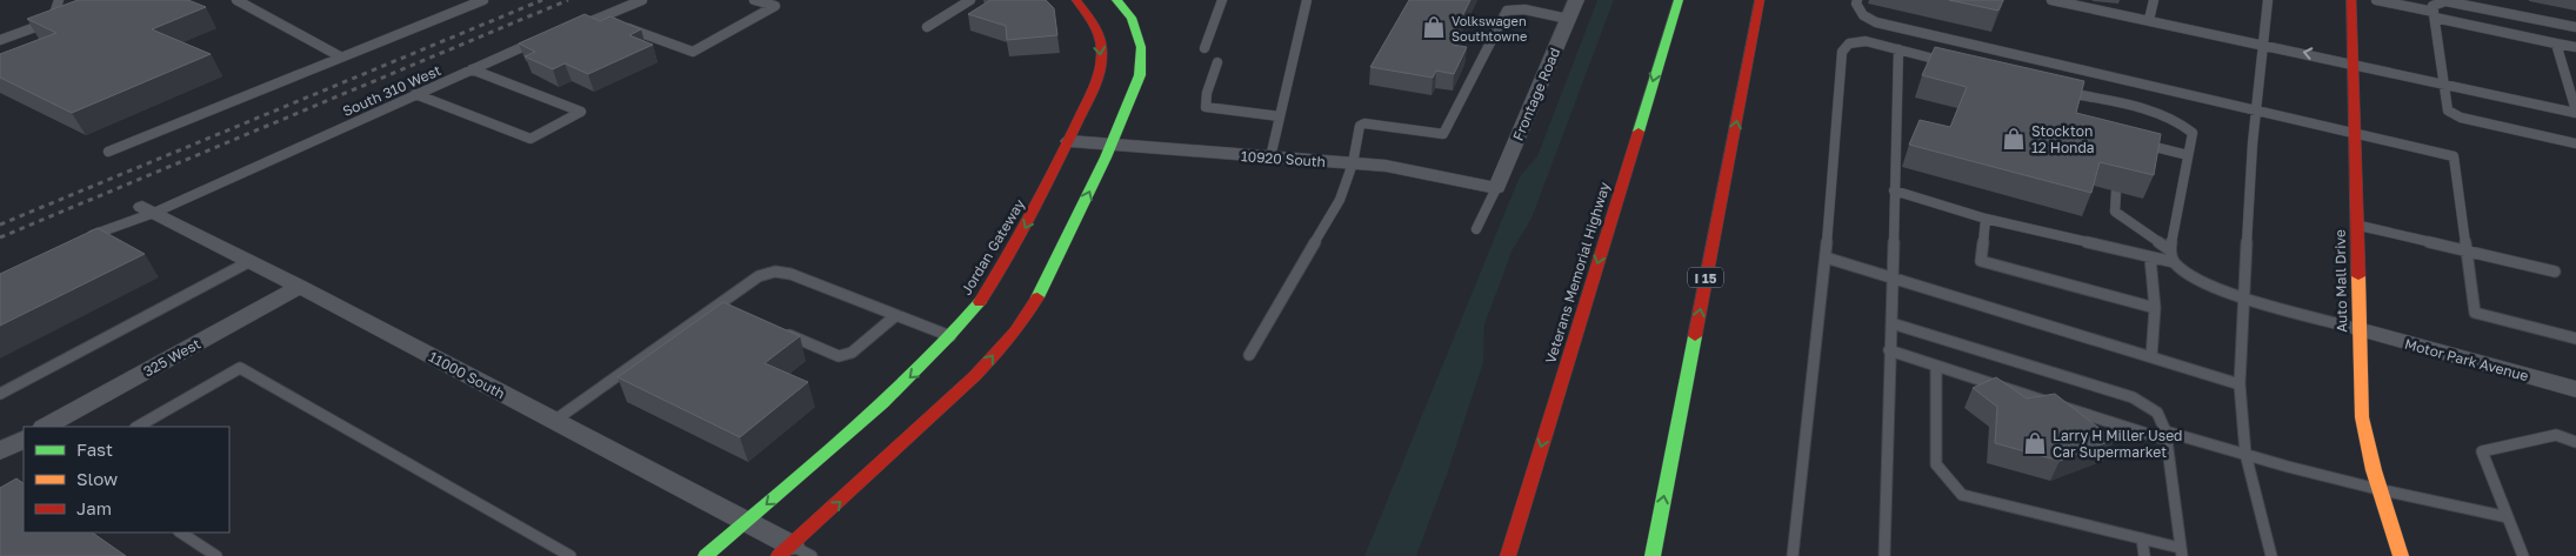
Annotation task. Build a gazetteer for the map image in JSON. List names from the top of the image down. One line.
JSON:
{"streets":{"main road":["Jordan Gateway","Veterans Memorial Highway","I 15","Auto Mall Drive"],"street":["Frontage Road","10920 South","325 West","Motor Park Avenue","11000 South"],"lane":["South 310 West"]},"crossings":[["South 310 West","11000 South"],["Frontage Road","10920 South"],["10920 South","Jordan Gateway"],["Jordan Gateway","11000 South"],["Auto Mall Drive","Motor Park Avenue"],["325 West","11000 South"]],"places":{"shop":["Volkswagen Southtowne","Stockton 12 Honda","Larry H Miller Used Car Supermarket"]},"legend":["Fast","Slow","Jam"]}
